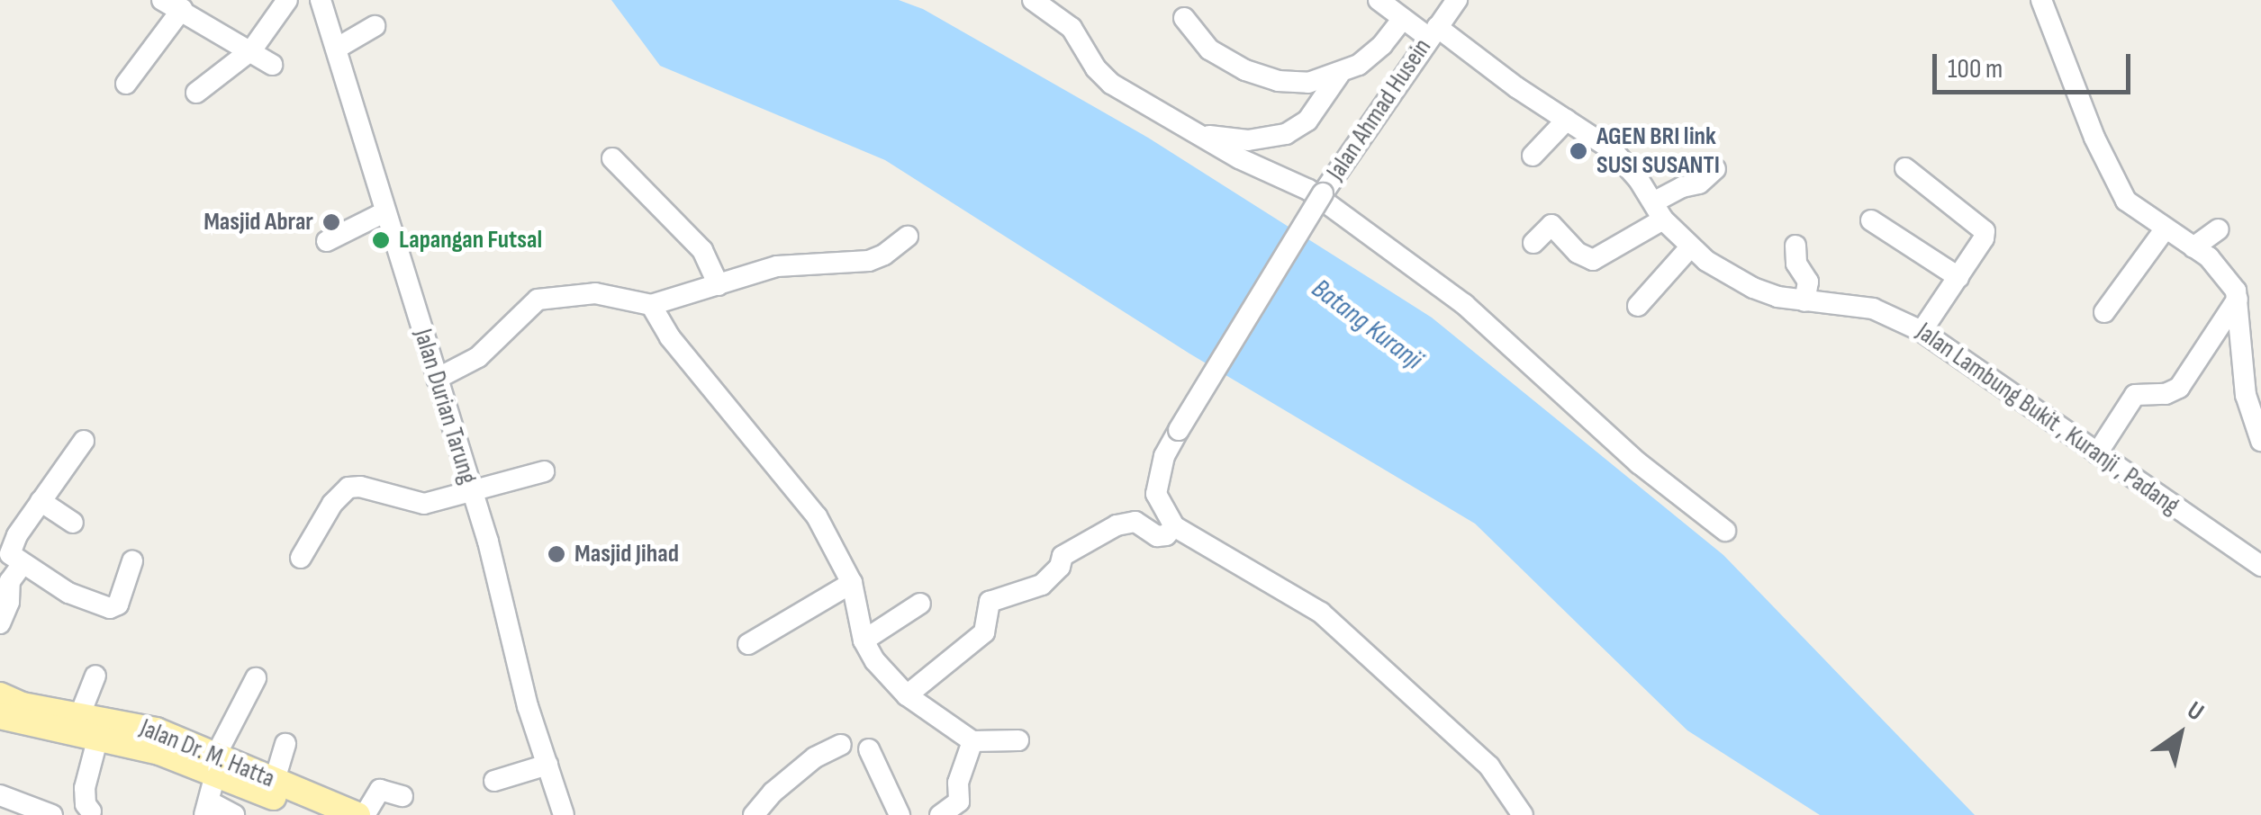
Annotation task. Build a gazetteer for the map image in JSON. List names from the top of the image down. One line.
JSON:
{"streets":{"main road":["Jalan Dr. M. Hatta"],"street":["Jalan Ahmad Husein","Jalan Durian Tarung","Jalan Lambung Bukit , Kuranji , Padang"]},"crossings":[["Jalan Ahmad Husein","Jalan Lambung Bukit , Kuranji , Padang"]],"water":["Batang Kuranji"],"places":["AGEN BRI link SUSI SUSANTI","Masjid Abrar","Lapangan Futsal","Masjid Jihad"],"scale_bar":"100 m","north":"top right"}
